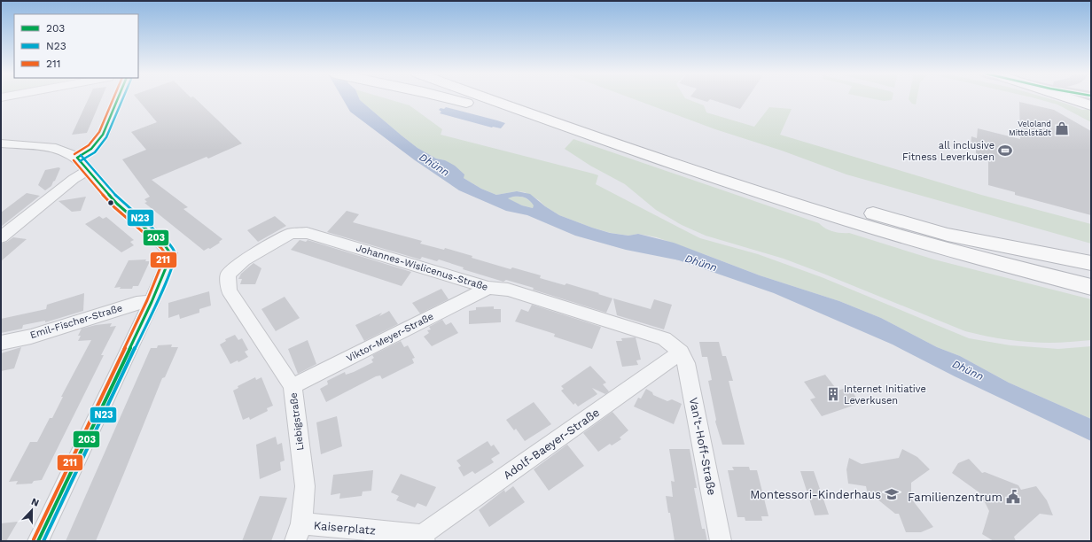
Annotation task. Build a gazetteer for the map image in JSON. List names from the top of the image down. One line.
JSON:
{"streets":{"street":["Johannes-Wislicenus-Straße","Emil-Fischer-Straße","Viktor-Meyer-Straße","Liebigstraße","Adolf-Baeyer-Straße","Van't-Hoff-Straße","Kaiserplatz"]},"crossings":[["Johannes-Wislicenus-Straße","Viktor-Meyer-Straße"],["Johannes-Wislicenus-Straße","Liebigstraße"],["Johannes-Wislicenus-Straße","Adolf-Baeyer-Straße"],["Johannes-Wislicenus-Straße","Van't-Hoff-Straße"],["Viktor-Meyer-Straße","Liebigstraße"],["Liebigstraße","Kaiserplatz"],["Adolf-Baeyer-Straße","Van't-Hoff-Straße"],["Adolf-Baeyer-Straße","Kaiserplatz"]],"water":["Dhünn"],"places":{"shop":["Veloland Mittelstädt"],"sports":["all inclusive Fitness Leverkusen"],"building":["Internet Initiative Leverkusen"],"school or university":["Montessori-Kinderhaus"],"public building":["Familienzentrum"]},"lines":["transit line 203","transit line N23","transit line 211"],"legend":["203","N23","211"],"north":"top"}
